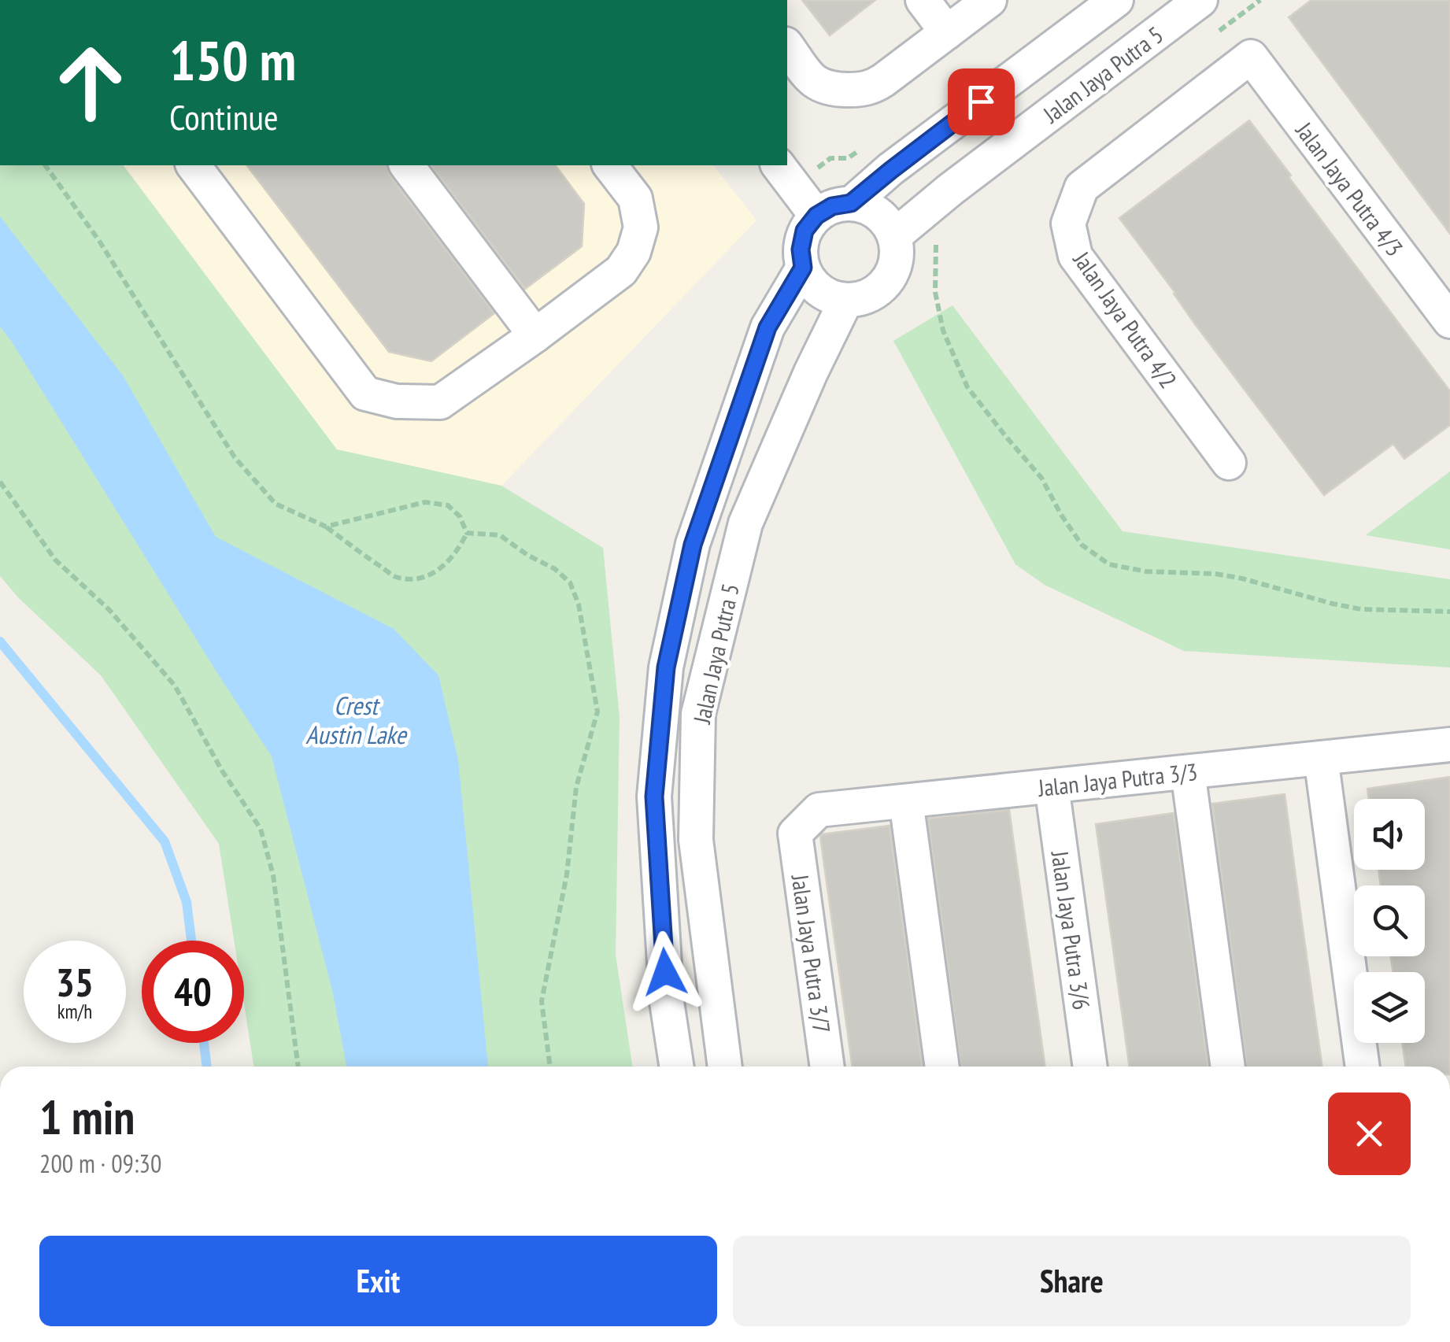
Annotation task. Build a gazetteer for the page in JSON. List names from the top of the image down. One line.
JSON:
{"streets":{"street":["Jalan Jaya Putra 5","Jalan Jaya Putra 4/3","Jalan Jaya Putra 4/2","Jalan Jaya Putra 3/3","Jalan Jaya Putra 3/6","Jalan Jaya Putra 3/7"]},"crossings":[["Jalan Jaya Putra 4/3","Jalan Jaya Putra 4/2"],["Jalan Jaya Putra 3/3","Jalan Jaya Putra 3/6"],["Jalan Jaya Putra 3/3","Jalan Jaya Putra 3/7"]],"water":["Crest Austin Lake"],"page":{"turn":["150 m","Continue"],"speed":"35 km/h","limit":"40","heading":["1 min","200 m · 09:30"],"buttons":["Exit","Share"]}}
